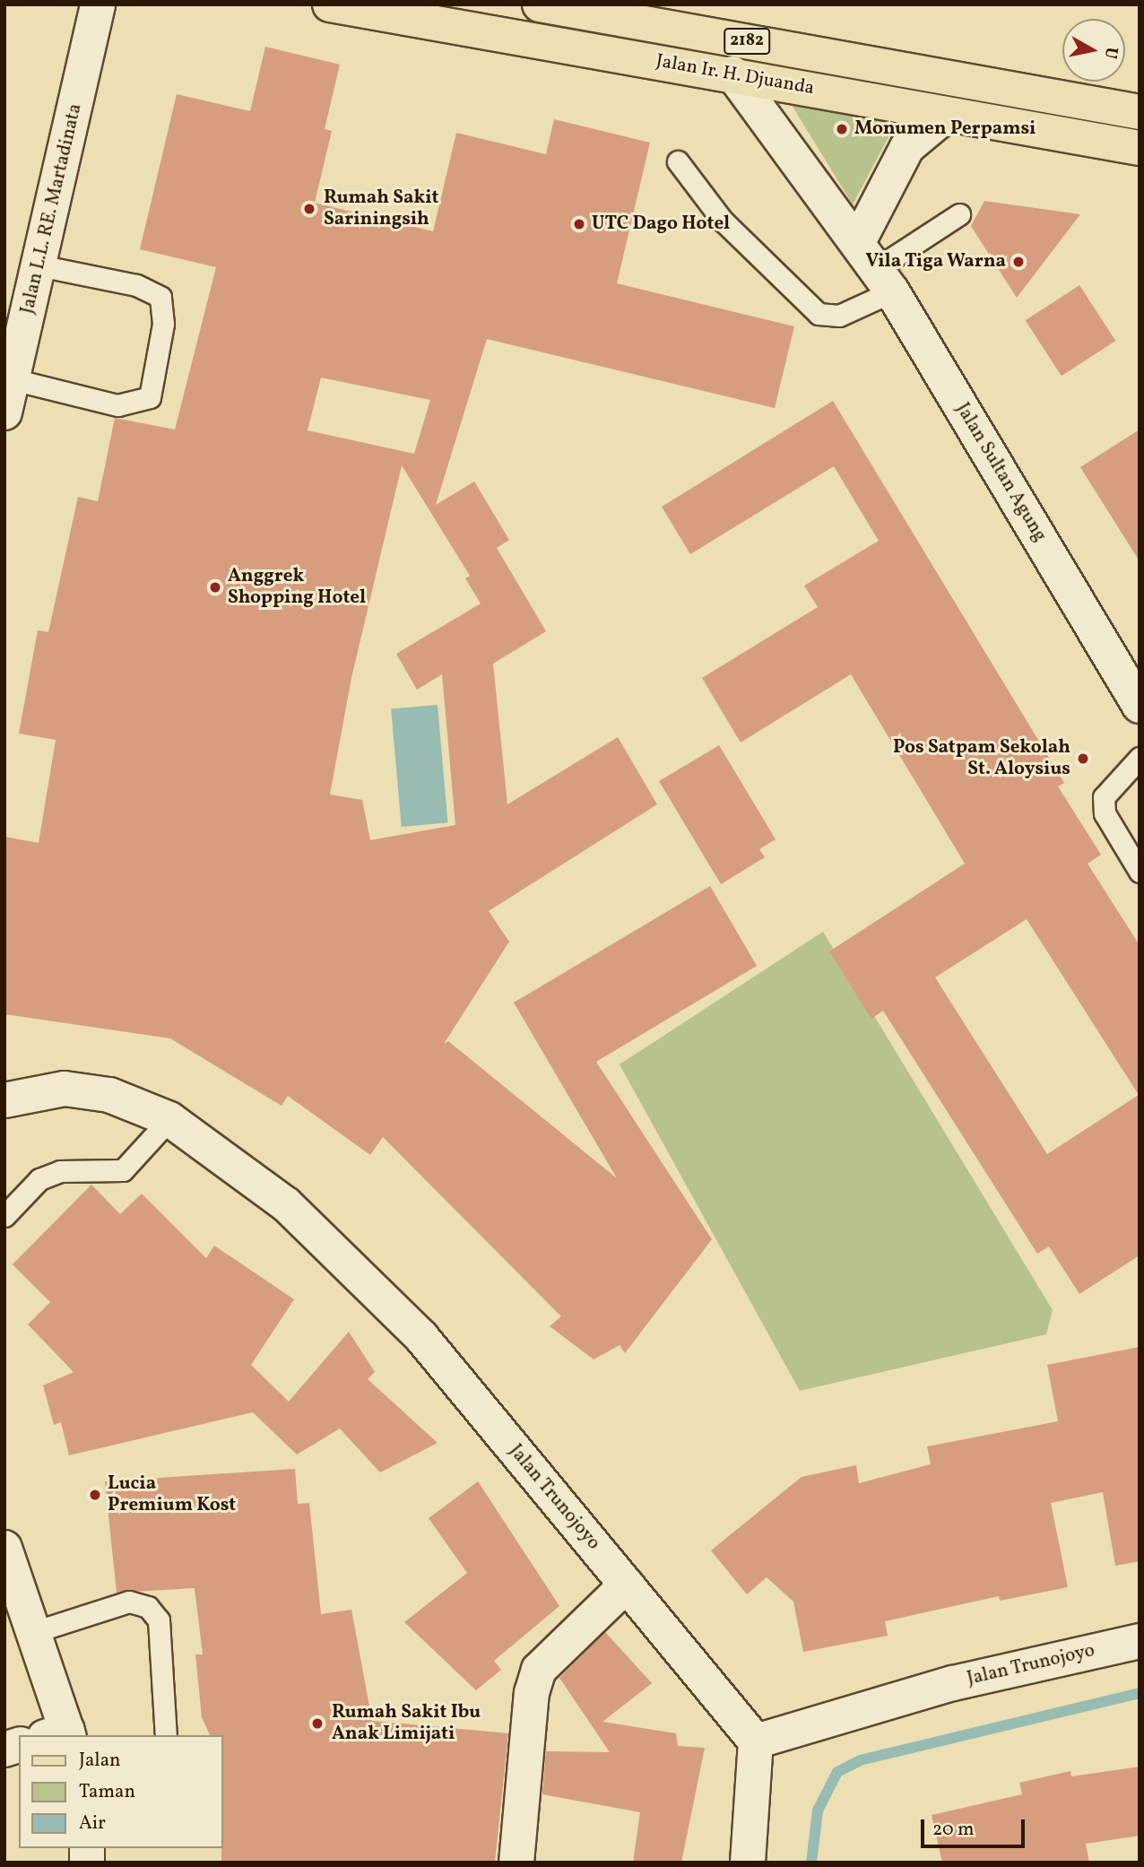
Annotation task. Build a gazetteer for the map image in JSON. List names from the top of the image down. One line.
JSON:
{"streets":{"main road":["2182","Jalan Ir. H. Djuanda"],"street":["Jalan L.L. RE. Martadinata","Jalan Sultan Agung","Jalan Trunojoyo"]},"crossings":[["Jalan Ir. H. Djuanda","Jalan Sultan Agung"]],"places":["Monumen Perpamsi","Rumah Sakit Sariningsih","UTC Dago Hotel","Vila Tiga Warna","Anggrek Shopping Hotel","Pos Satpam Sekolah St. Aloysius","Lucia Premium Kost","Rumah Sakit Ibu Anak Limijati"],"legend":["Jalan","Taman","Air"],"scale_bar":"20 m","north":"right"}
